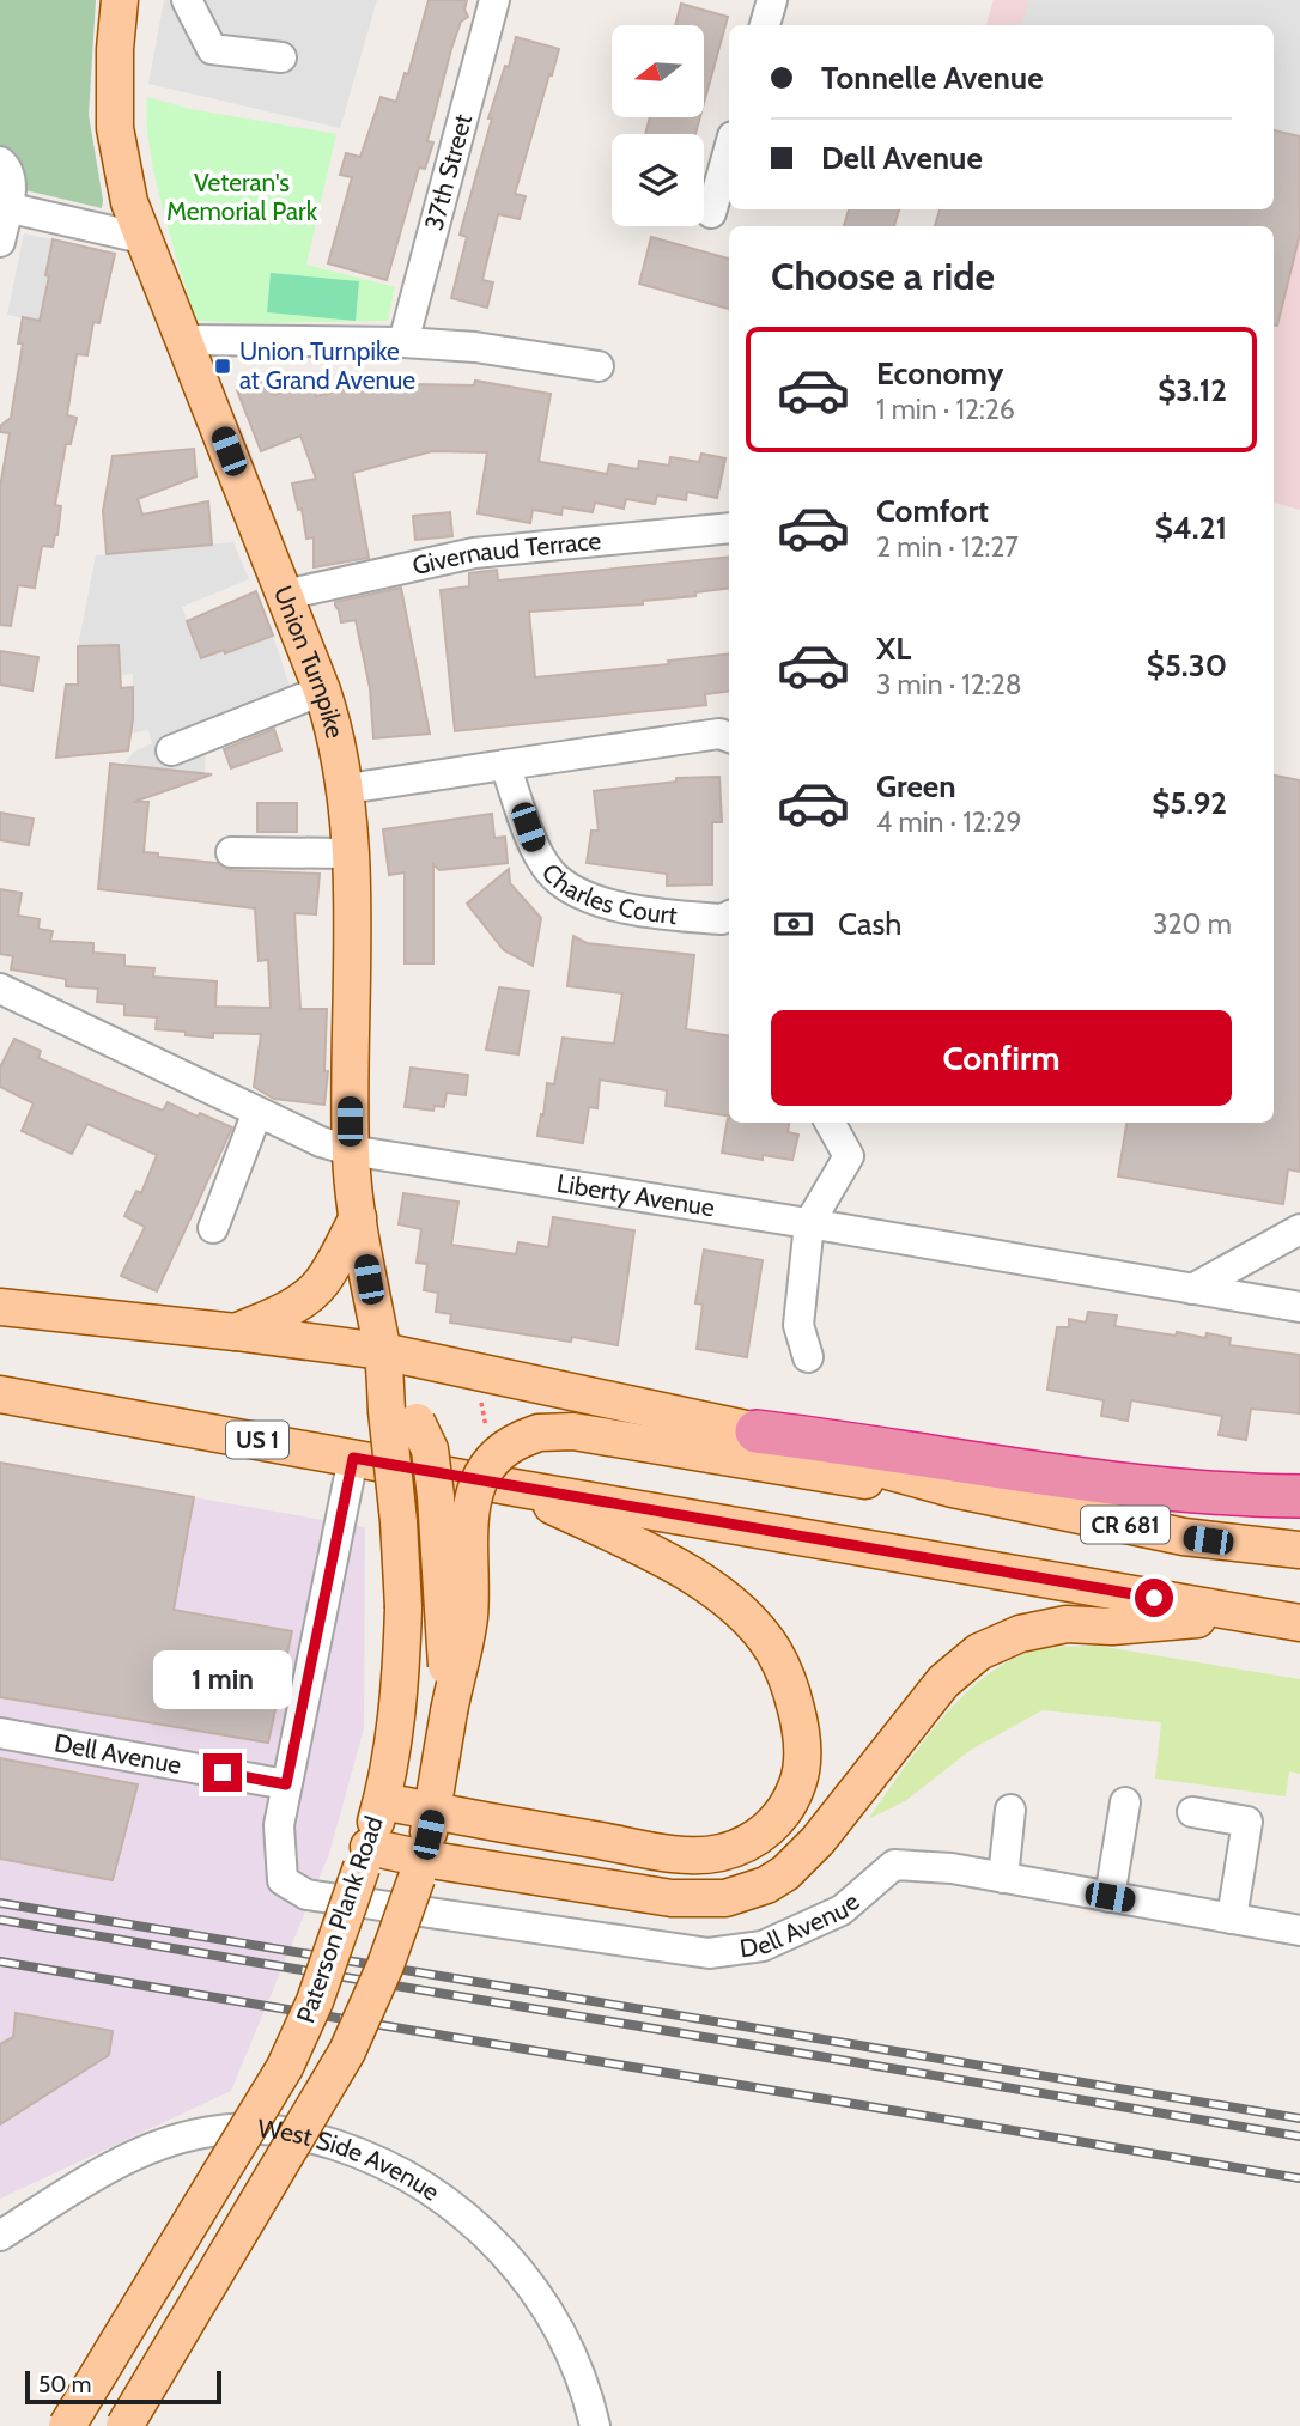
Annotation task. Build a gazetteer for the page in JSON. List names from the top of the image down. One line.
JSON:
{"streets":{"main road":["Union Turnpike","US 1","CR 681","Paterson Plank Road"],"street":["37th Street","Givernaud Terrace","Charles Court","Liberty Avenue","Dell Avenue","West Side Avenue"]},"crossings":[["Givernaud Terrace","Union Turnpike"],["Union Turnpike","Liberty Avenue"],["Union Turnpike","Paterson Plank Road"]],"parks":["Veteran's Memorial Park"],"places":{"transit":["Union Turnpike at Grand Avenue"]},"scale_bar":"50 m","north":"left","page":{"banner":["Tonnelle Avenue","Dell Avenue"],"heading":"Choose a ride","list":[{"name":"Economy","note":"1 min · 12:26","value":"$3.12"},{"name":"Comfort","note":"2 min · 12:27","value":"$4.21"},{"name":"XL","note":"3 min · 12:28","value":"$5.30"},{"name":"Green","note":"4 min · 12:29","value":"$5.92"}],"pay":["Cash","320 m"],"buttons":"Confirm","bubble":"1 min","scale":"50 m"}}
